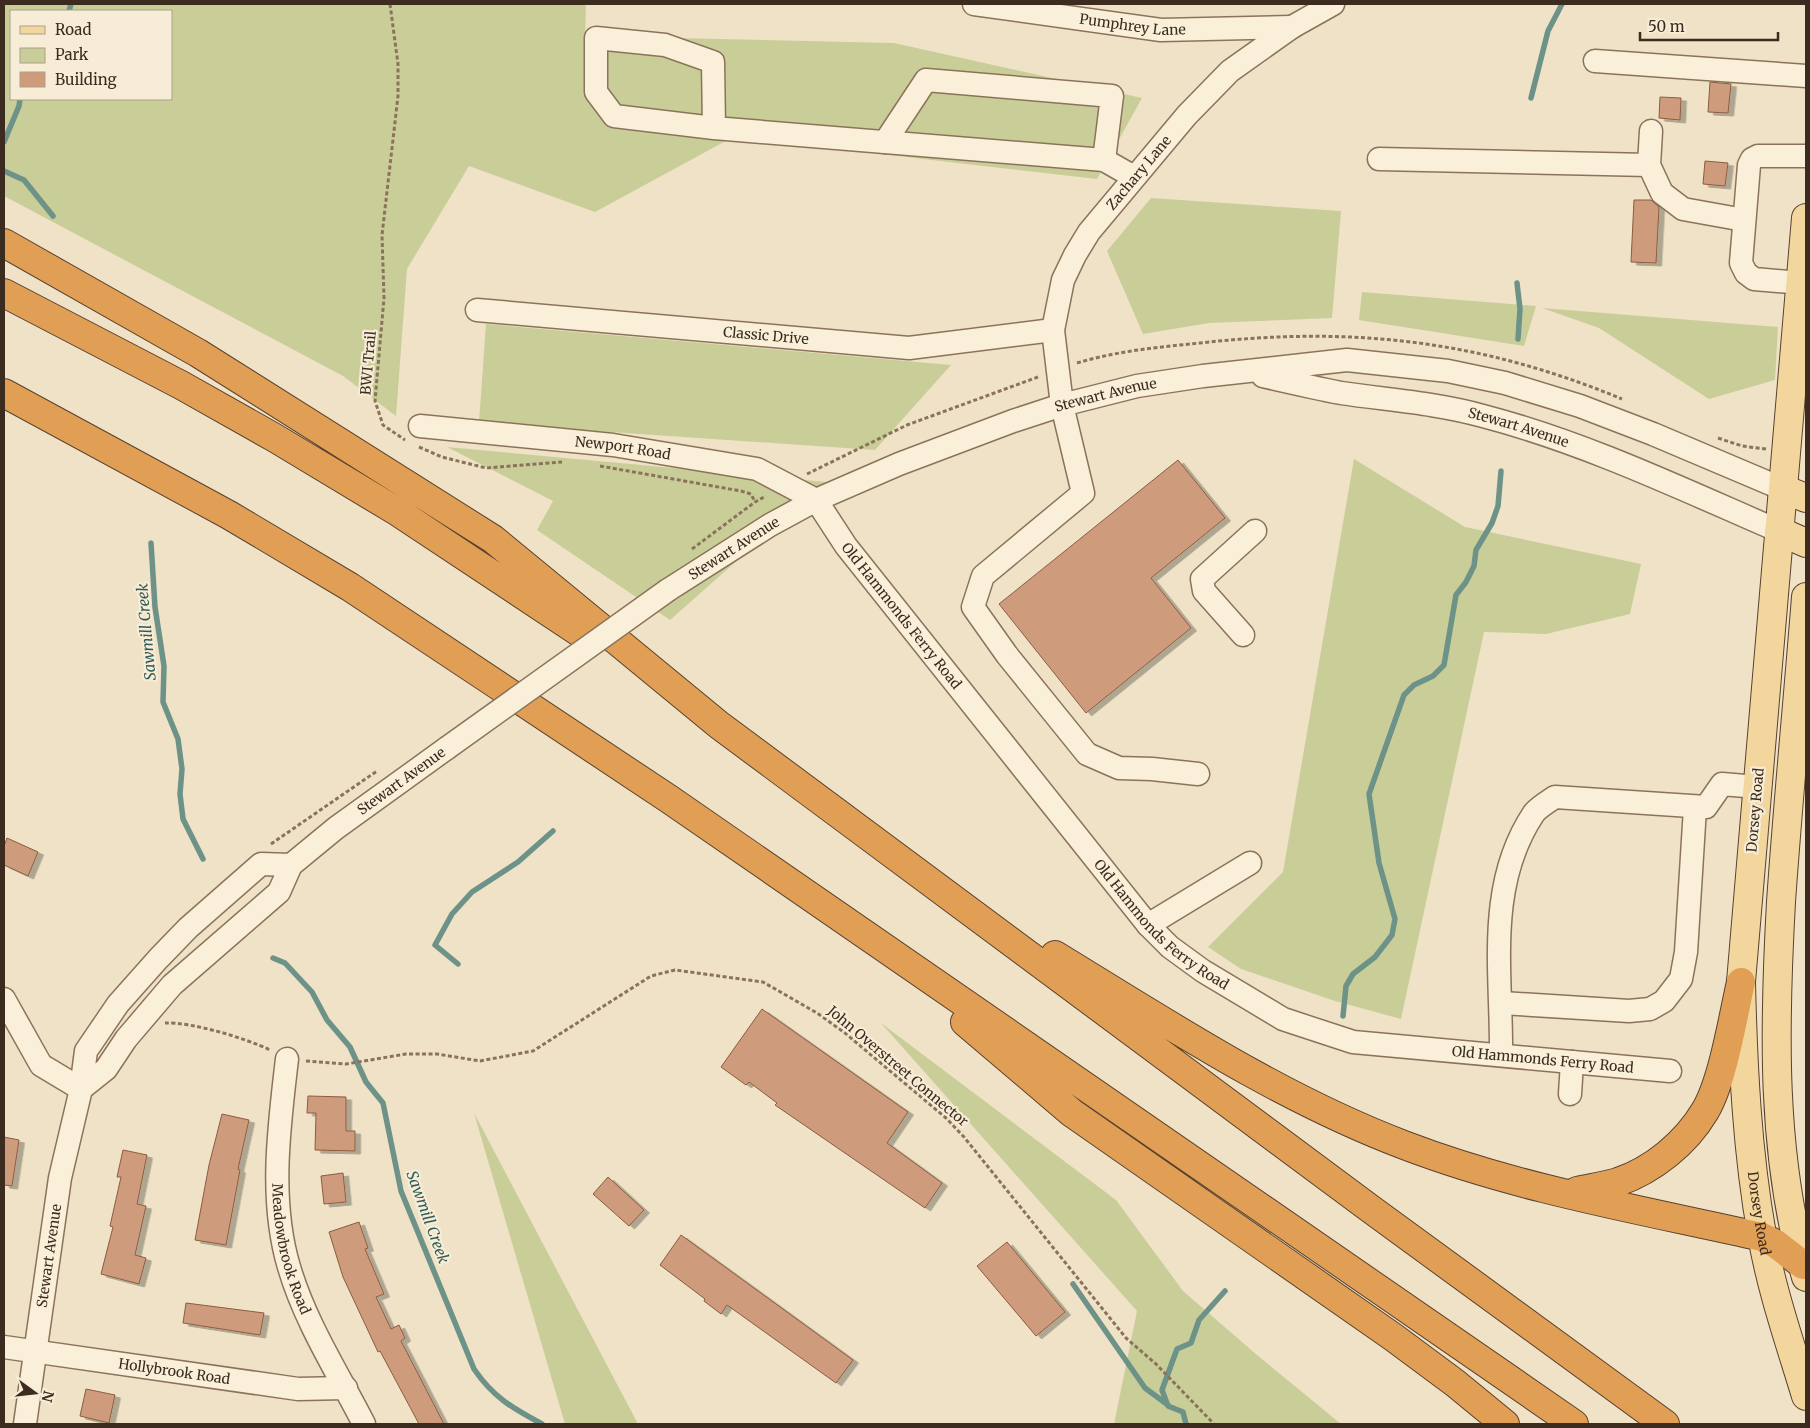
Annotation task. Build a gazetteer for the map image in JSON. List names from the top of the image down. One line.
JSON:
{"streets":{"main road":["Dorsey Road"],"street":["Pumphrey Lane","Zachary Lane","Classic Drive","Stewart Avenue","Newport Road","Old Hammonds Ferry Road","Meadowbrook Road","Hollybrook Road"],"path":["BWI Trail","John Overstreet Connector"]},"crossings":[["Pumphrey Lane","Zachary Lane"],["Zachary Lane","Classic Drive"],["Zachary Lane","Stewart Avenue"],["Stewart Avenue","Newport Road"],["Stewart Avenue","Old Hammonds Ferry Road"],["Stewart Avenue","Dorsey Road"],["Stewart Avenue","Hollybrook Road"],["Newport Road","Old Hammonds Ferry Road"],["John Overstreet Connector","Meadowbrook Road"],["Meadowbrook Road","Hollybrook Road"]],"water":["Sawmill Creek"],"legend":["Road","Park","Building"],"scale_bar":"50 m","north":"right"}
